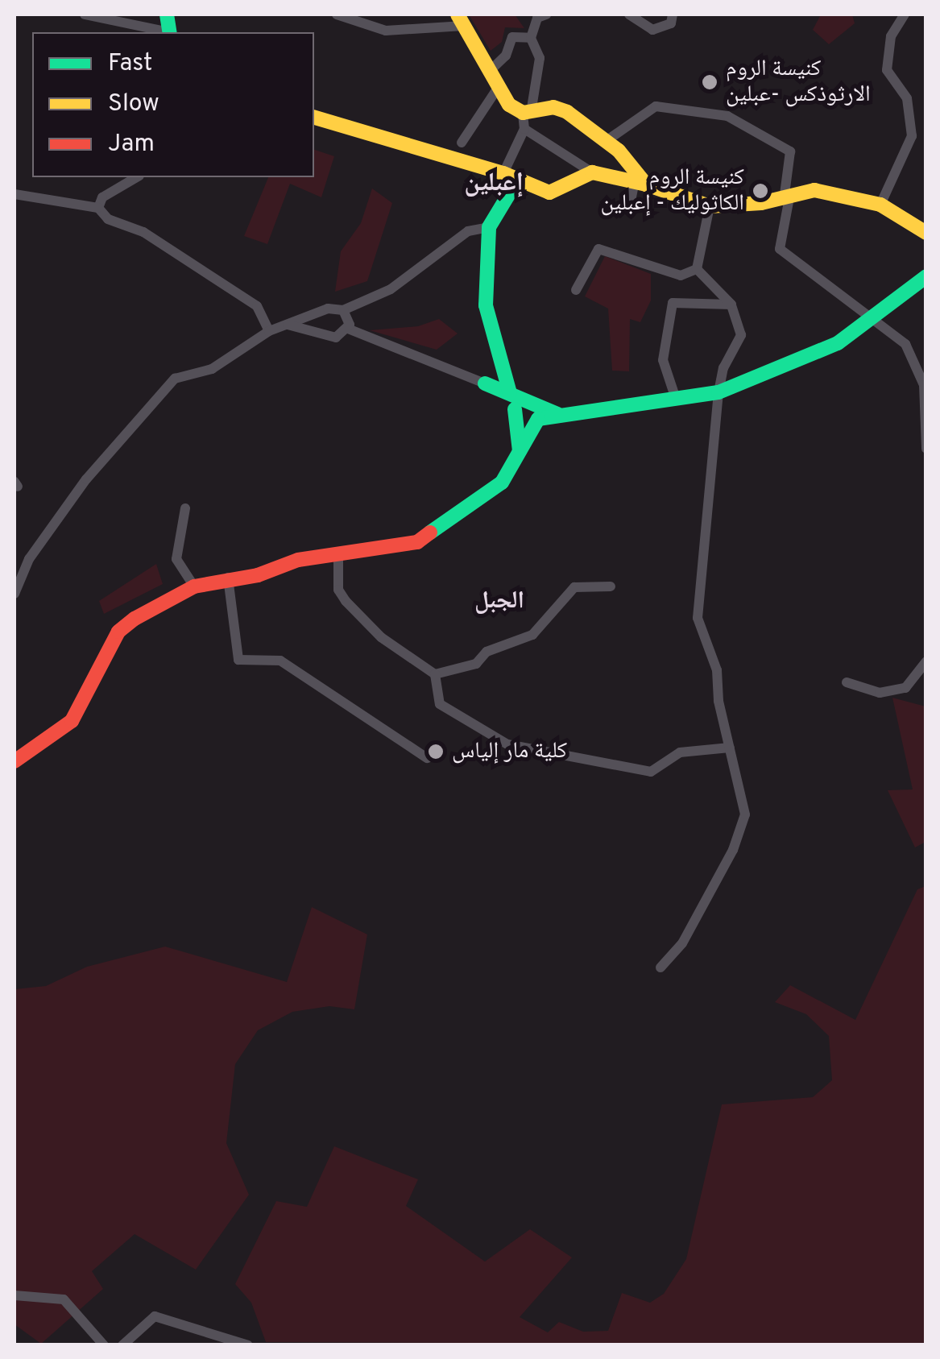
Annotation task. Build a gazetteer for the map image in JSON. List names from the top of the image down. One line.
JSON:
{"districts":["إعبلين","الجبل"],"places":["كنيسة الروم الارثوذكس -عبلين","كنيسة الروم الكاثوليك - إعبلين","كلية مار إلياس"],"legend":["Fast","Slow","Jam"]}
